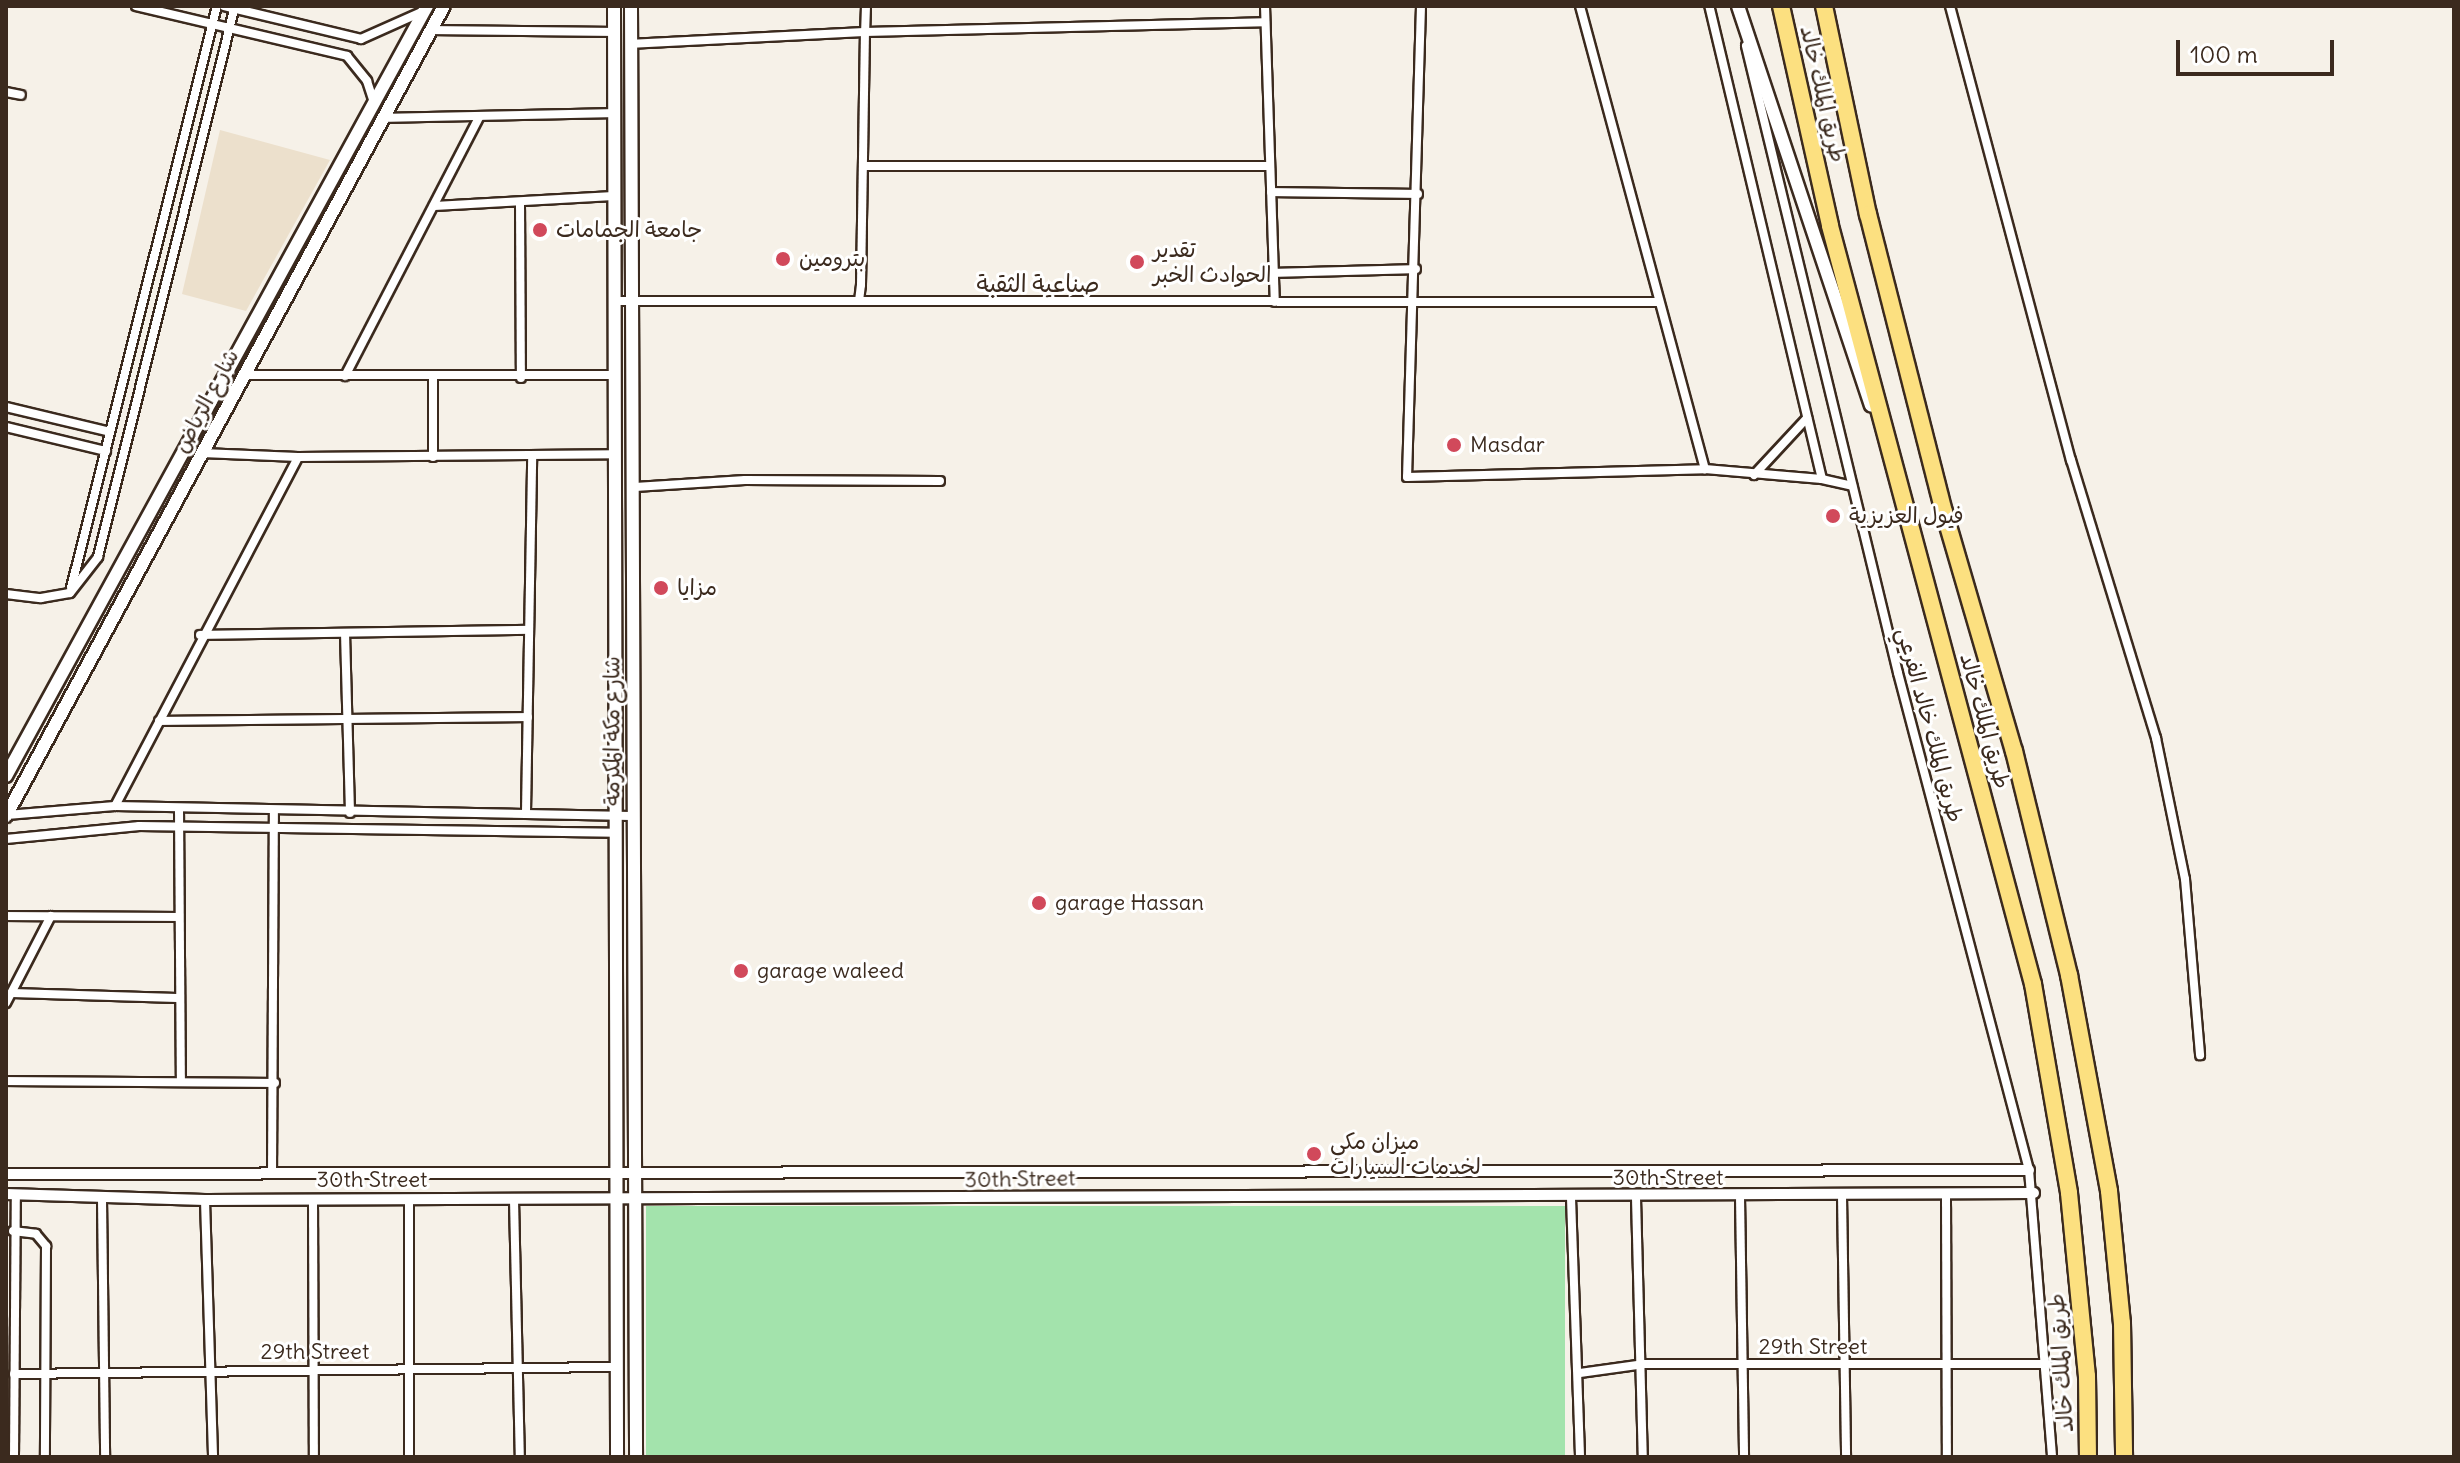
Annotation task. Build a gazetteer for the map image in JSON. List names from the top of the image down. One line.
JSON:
{"streets":{"highway":["طريق الملك خالد"],"main road":["شارع الرياض","شارع مكة المكرمة"],"street":["طريق الملك خالد الفرعي","30th Street","29th Street"]},"crossings":[["طريق الملك خالد الفرعي","30th Street"],["طريق الملك خالد الفرعي","29th Street"],["شارع مكة المكرمة","30th Street"],["شارع مكة المكرمة","29th Street"]],"districts":["صناعية الثقبة"],"places":["جامعة الجمامات","بترومين","تقدير الحوادث الخبر","Masdar","فيول العزيزية","مزايا","garage Hassan","garage waleed","ميزان مكي لخدمات السيارات"],"scale_bar":"100 m"}
